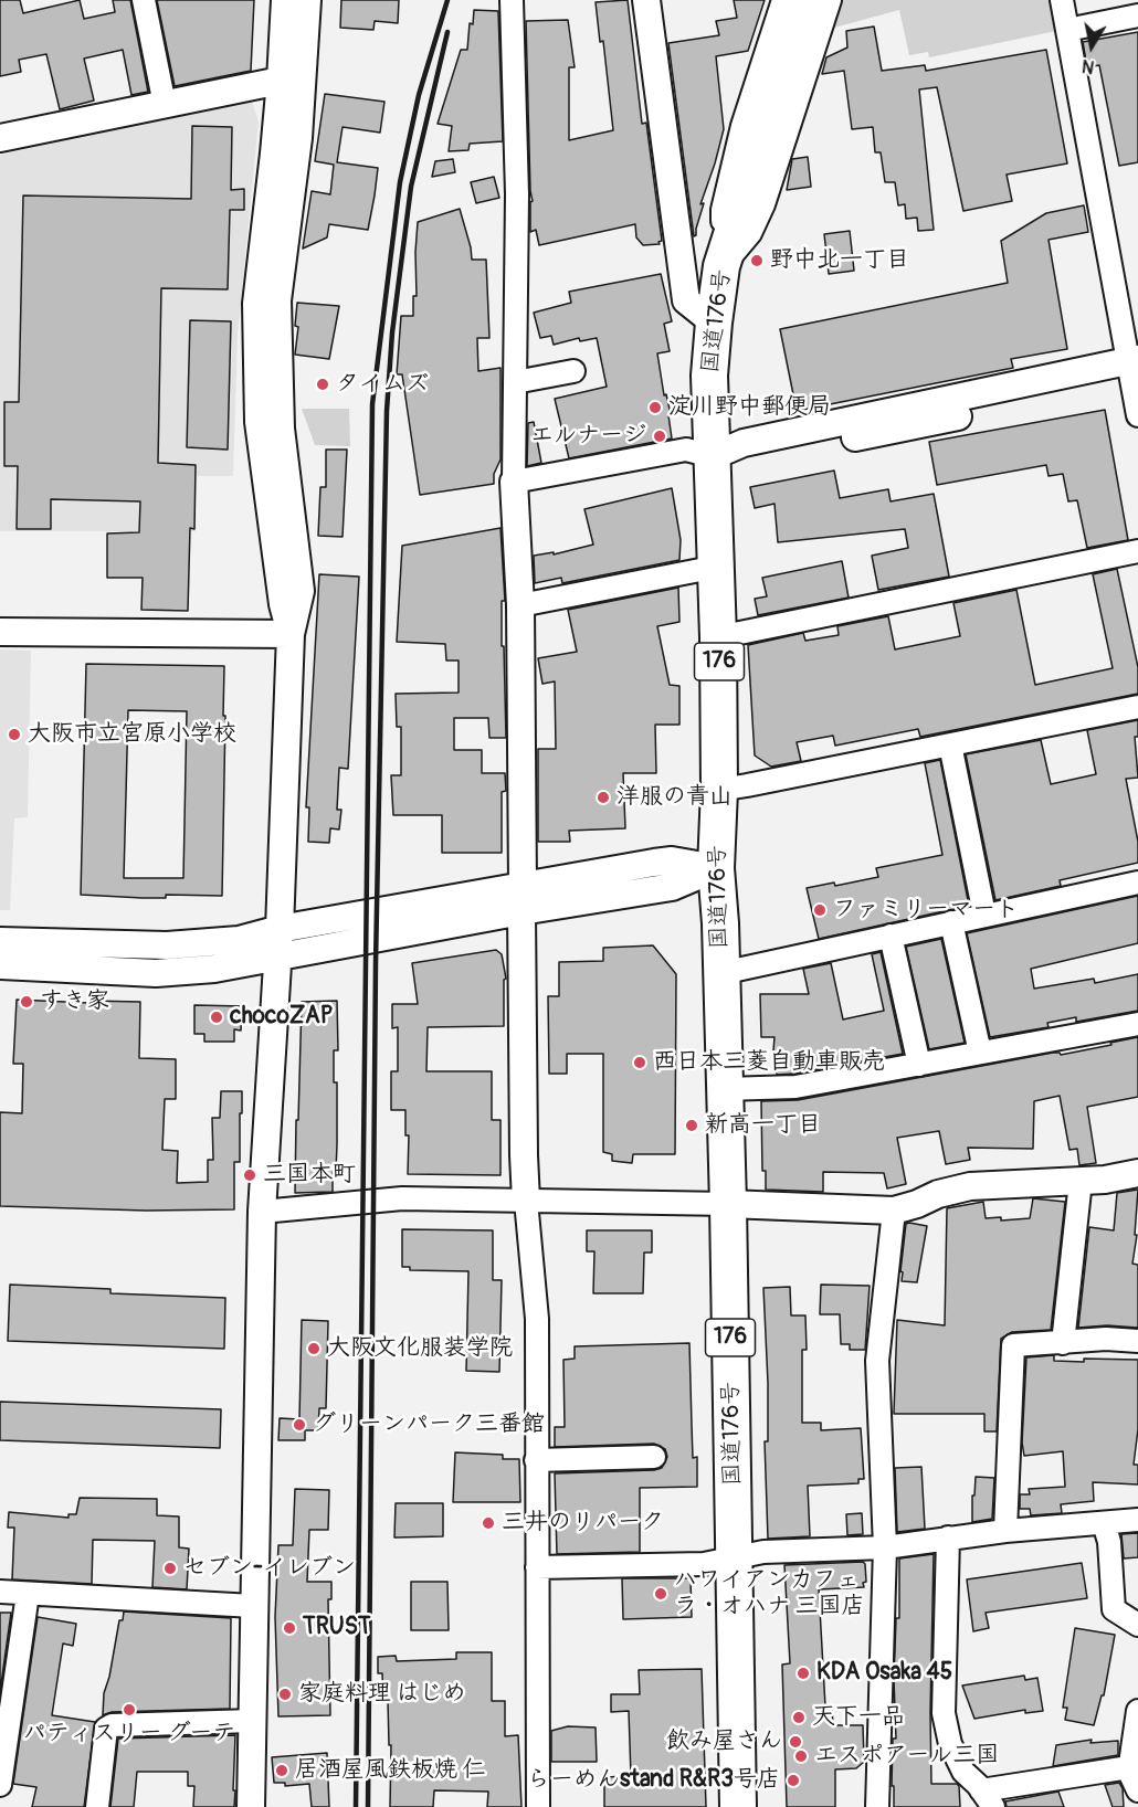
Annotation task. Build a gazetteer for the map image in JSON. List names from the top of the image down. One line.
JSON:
{"streets":{"highway":["国道176号","176"]},"places":["野中北一丁目","タイムズ","淀川野中郵便局","エルナージ","大阪市立宮原小学校","洋服の青山","ファミリーマート","すき家","chocoZAP","西日本三菱自動車販売","新高一丁目","三国本町","大阪文化服装学院","グリーンパーク三番館","三井のリパーク","セブン-イレブン","ハワイアンカフェ ラ・オハナ 三国店","TRUST","KDA Osaka 45","家庭料理 はじめ","パティスリー グーテ","天下一品","飲み屋さん","エスポアール三国","居酒屋風鉄板焼 仁","らーめんstand R&R3号店"],"north":"bottom"}
